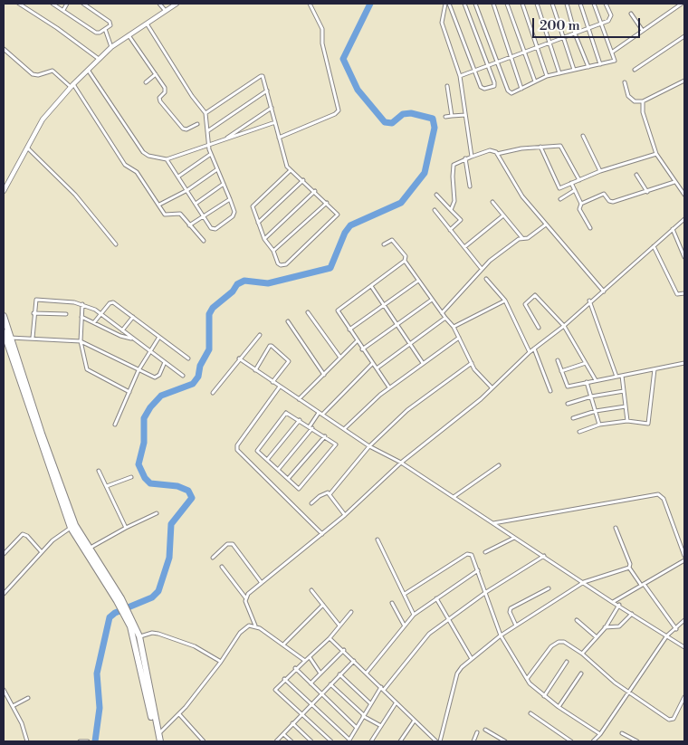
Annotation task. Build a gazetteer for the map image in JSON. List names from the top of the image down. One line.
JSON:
{"scale_bar":"200 m"}
